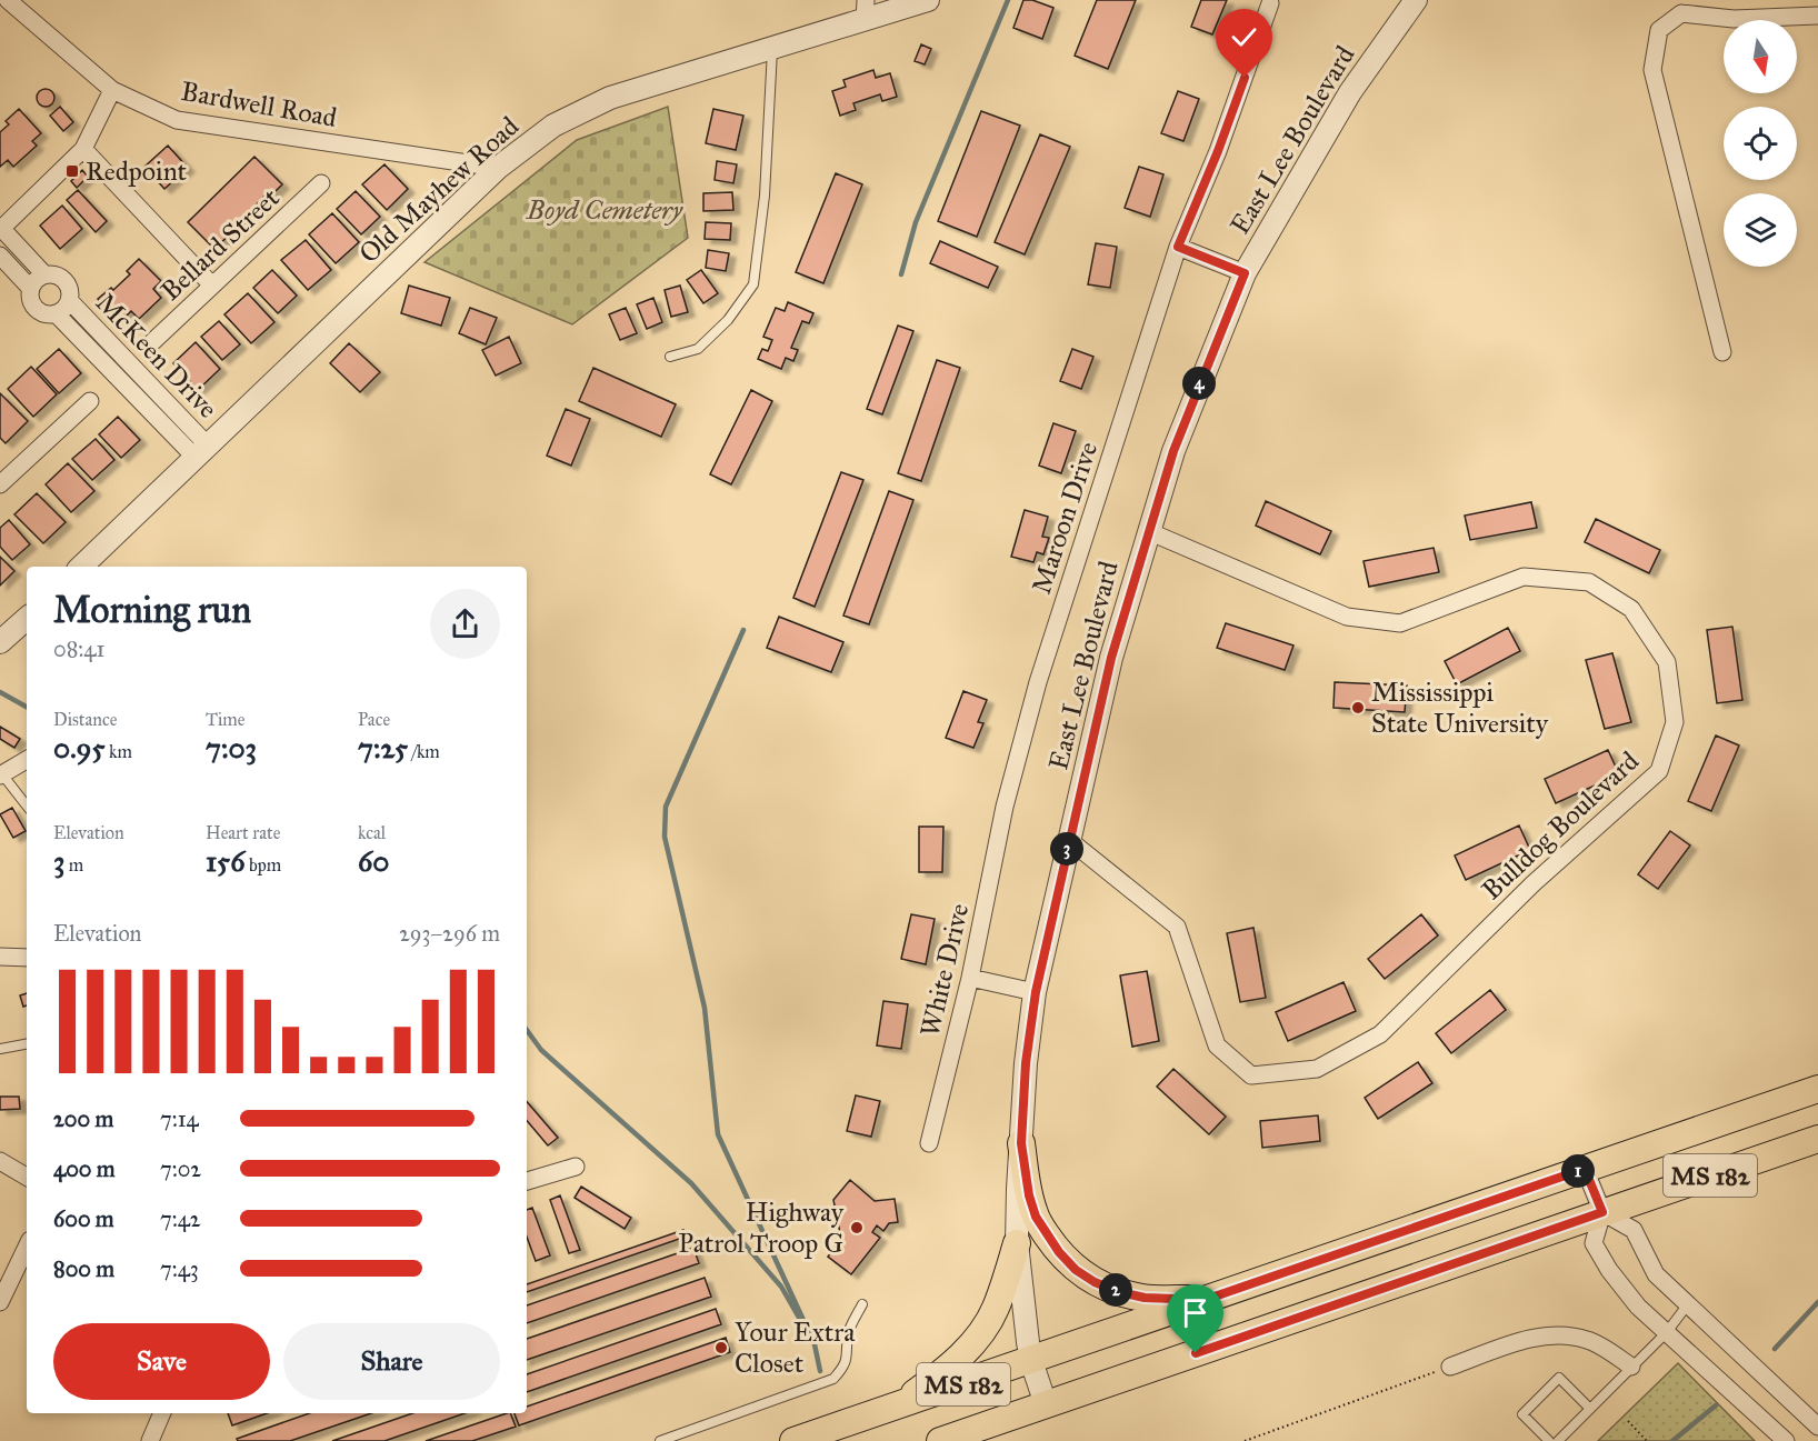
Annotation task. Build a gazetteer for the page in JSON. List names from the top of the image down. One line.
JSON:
{"streets":{"main road":["MS 182"],"street":["Bardwell Road","East Lee Boulevard","Old Mayhew Road","Bellard Street","McKeen Drive","Maroon Drive","Bulldog Boulevard","White Drive"]},"crossings":[["Bardwell Road","Old Mayhew Road"],["East Lee Boulevard","Bulldog Boulevard"],["East Lee Boulevard","MS 182"],["Old Mayhew Road","McKeen Drive"],["Maroon Drive","White Drive"]],"parks":["Boyd Cemetery"],"places":{"transit":["Redpoint"],"other":["Mississippi State University","Highway Patrol Troop G","Your Extra Closet"]},"north":"bottom","page":{"pins":["4","3","1","2"],"heading":["Morning run","08:41"],"stats":[["Distance","0.95 km"],["Time","7:03"],["Pace","7:25 /km"],["Elevation","3 m"],["Heart rate","156 bpm"],["kcal","60"]],"chart":["Elevation","293–296 m"],"list":[{"name":"200 m","note":"7:14"},{"name":"400 m","note":"7:02"},{"name":"600 m","note":"7:42"},{"name":"800 m","note":"7:43"}],"buttons":["Save","Share"]}}
